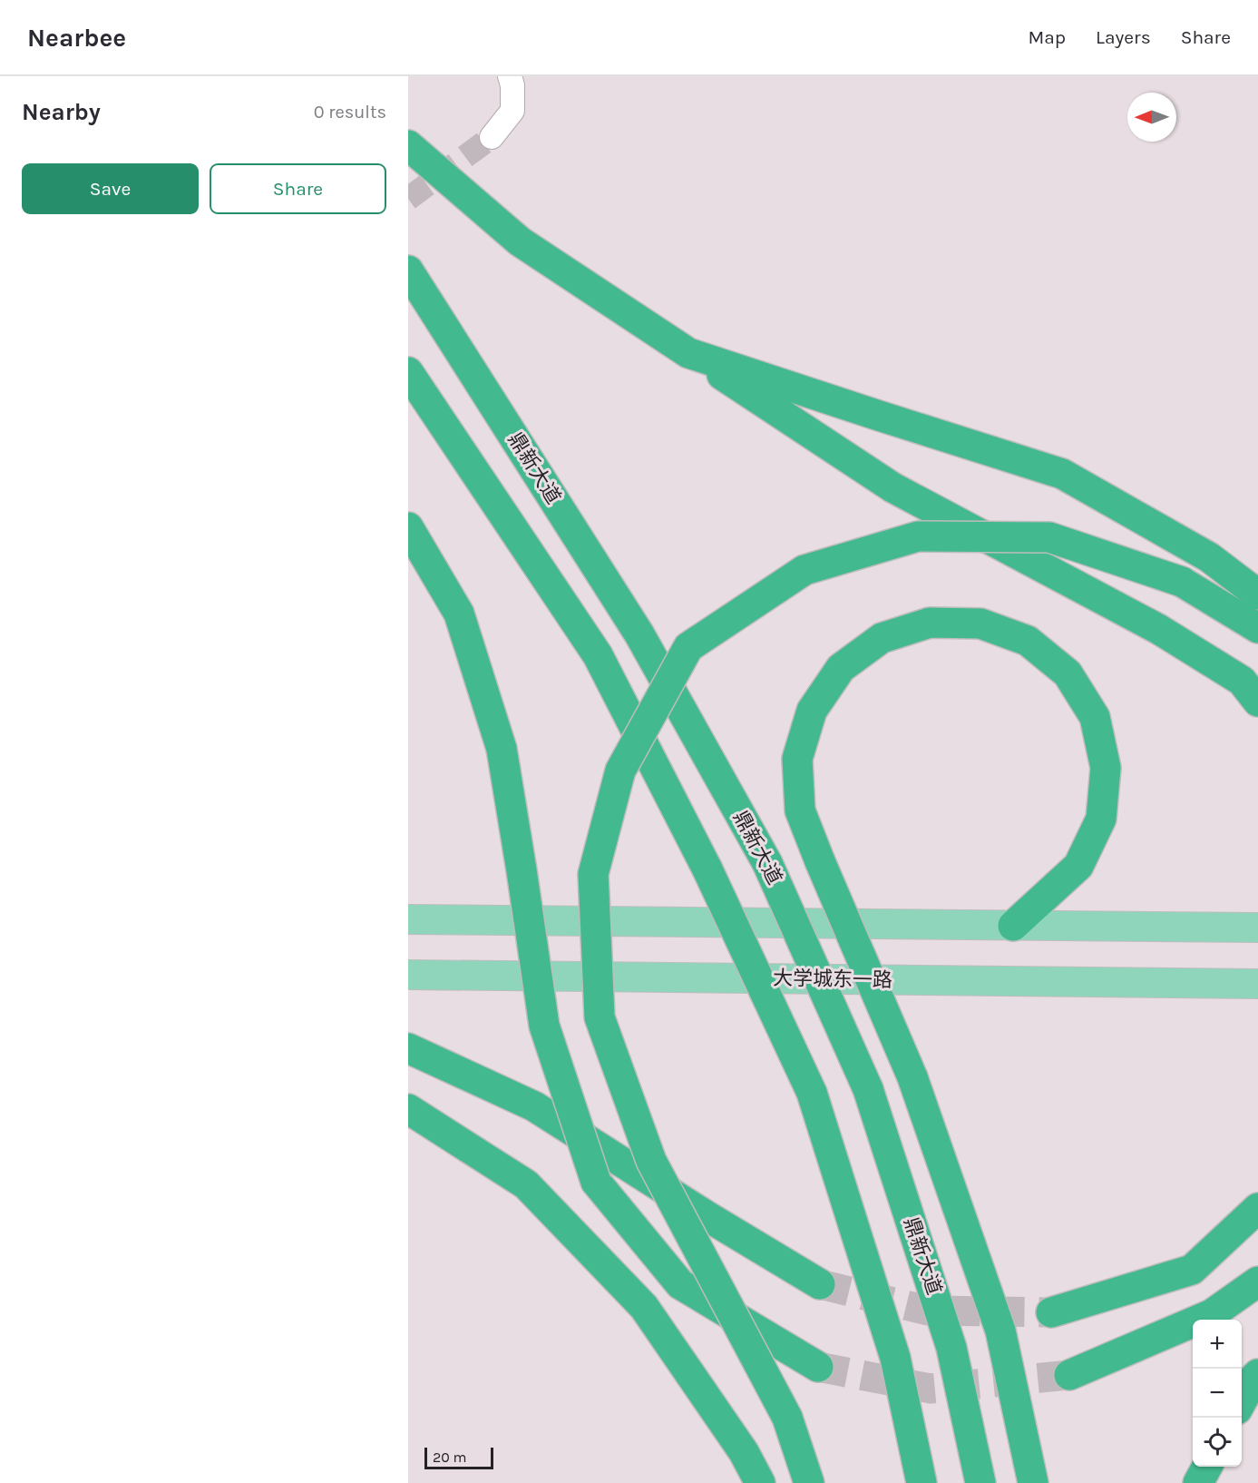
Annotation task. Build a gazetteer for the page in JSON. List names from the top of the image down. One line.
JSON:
{"streets":{"highway":["鼎新大道"],"main road":["大学城东一路"]},"scale_bar":"20 m","north":"left","page":{"header":"Nearbee","nav":["Map","Layers","Share"],"heading":["Nearby","0 results"],"buttons":["Save","Share"],"map_buttons":["+","−"],"scale":"20 m"}}
